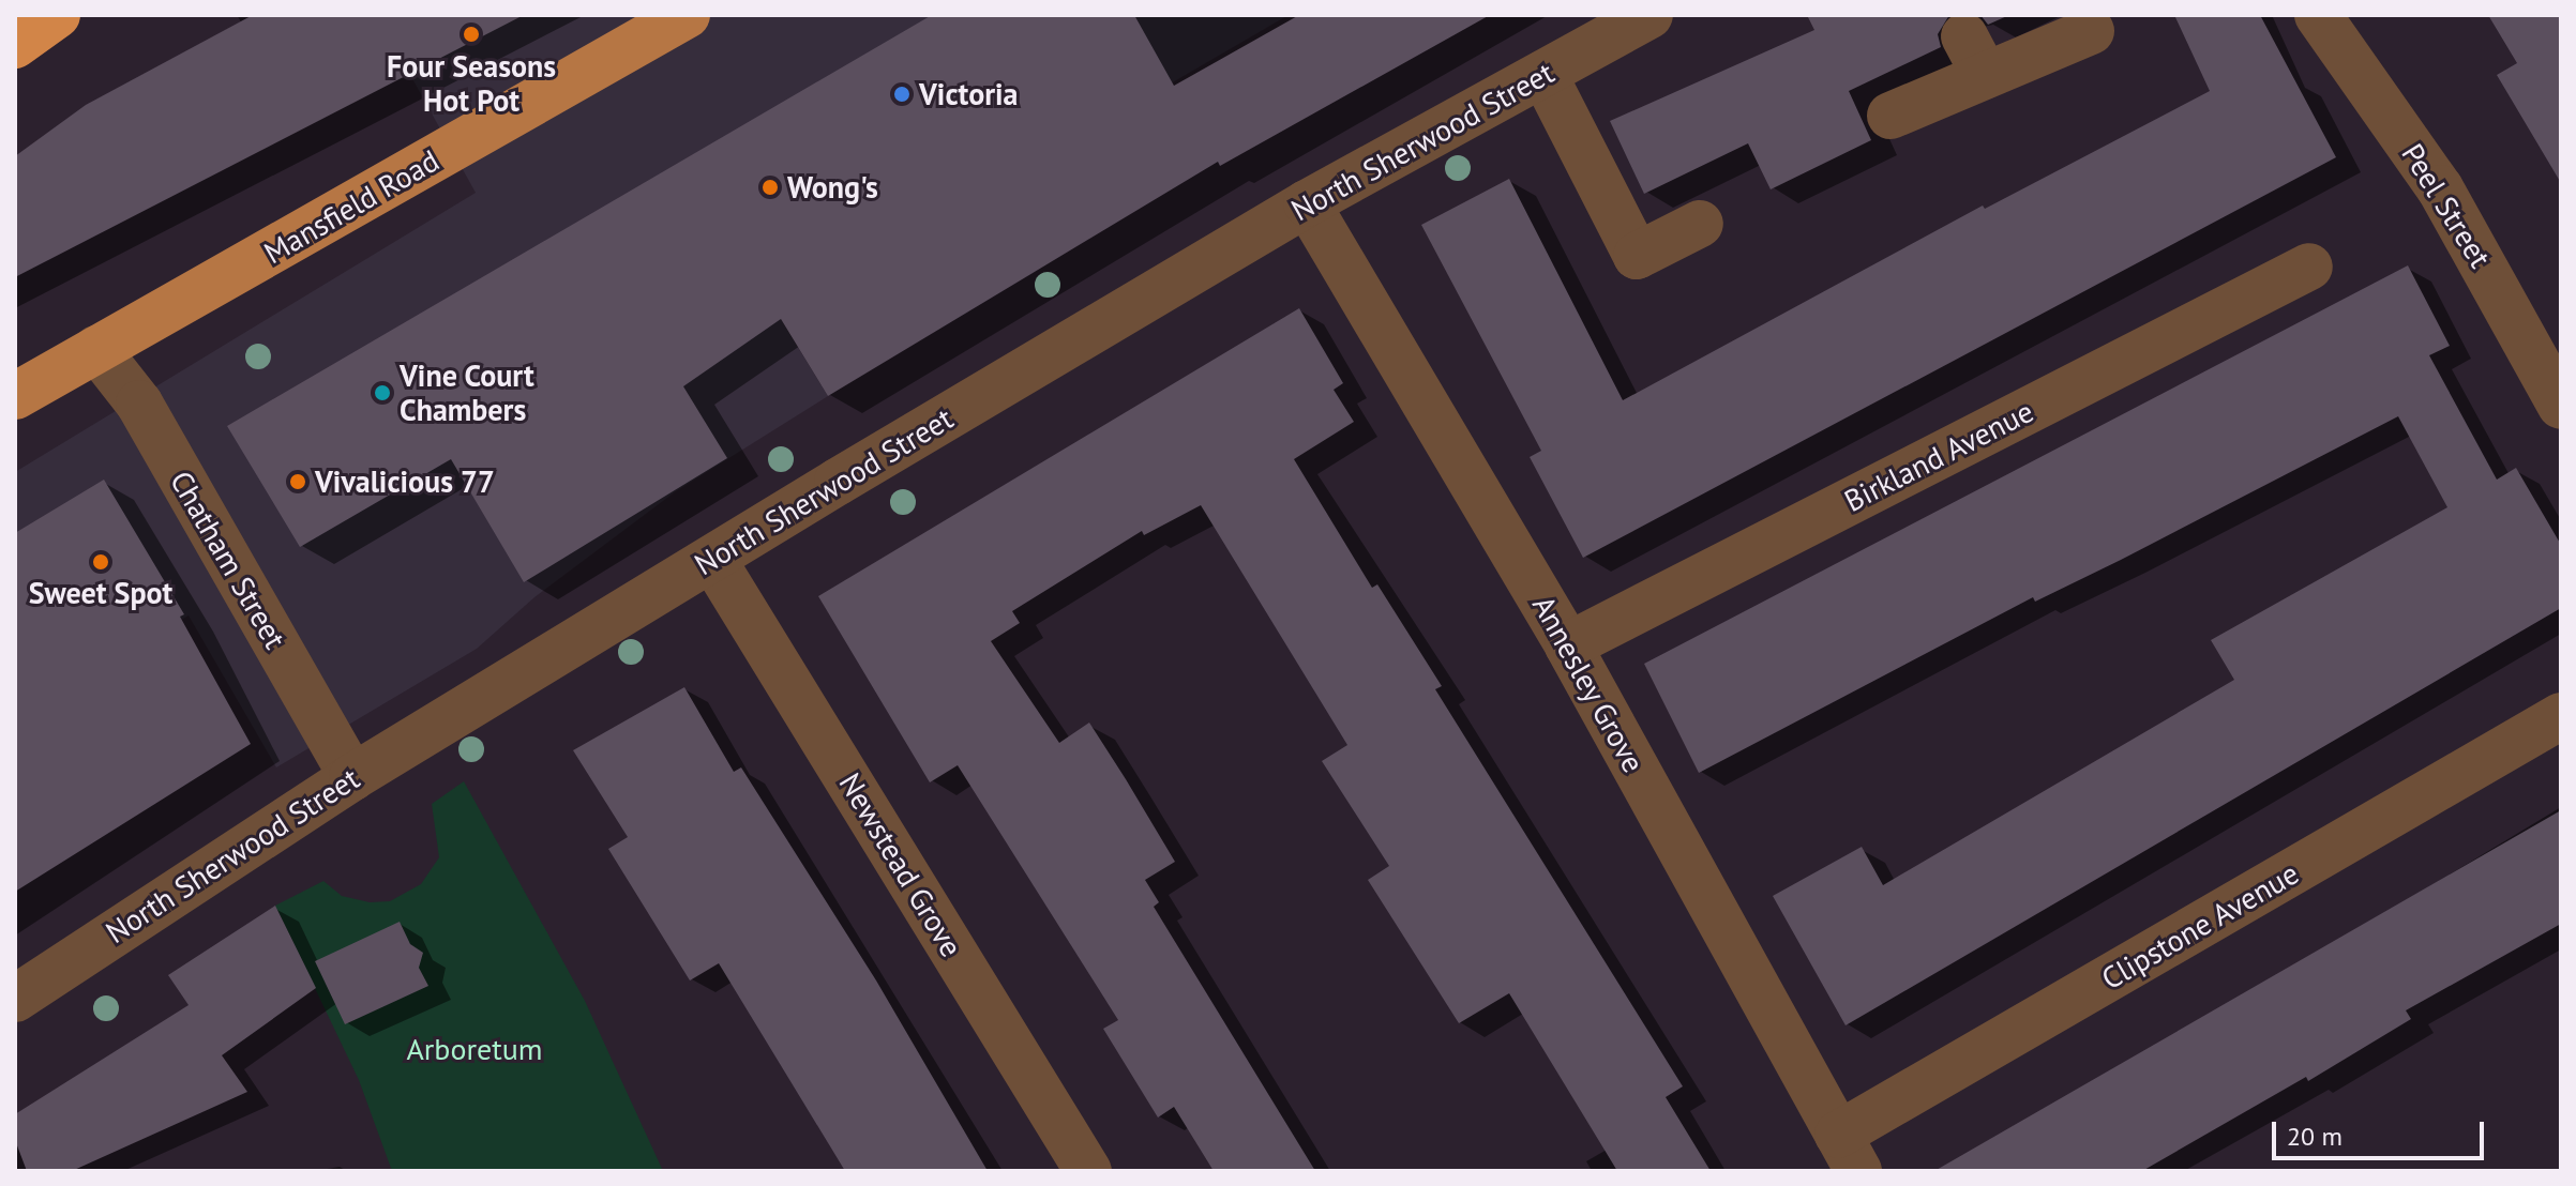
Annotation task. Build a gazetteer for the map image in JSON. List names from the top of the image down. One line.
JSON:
{"streets":{"main road":["Mansfield Road"],"street":["North Sherwood Street","Peel Street","Birkland Avenue","Chatham Street","Annesley Grove","Newstead Grove","Clipstone Avenue"]},"crossings":[["North Sherwood Street","Chatham Street"],["North Sherwood Street","Annesley Grove"],["North Sherwood Street","Newstead Grove"],["Mansfield Road","Chatham Street"],["Birkland Avenue","Annesley Grove"],["Annesley Grove","Clipstone Avenue"]],"parks":["Arboretum"],"places":["Four Seasons Hot Pot","Victoria","Wong's","Vine Court Chambers","Vivalicious 77","Sweet Spot"],"scale_bar":"20 m"}
